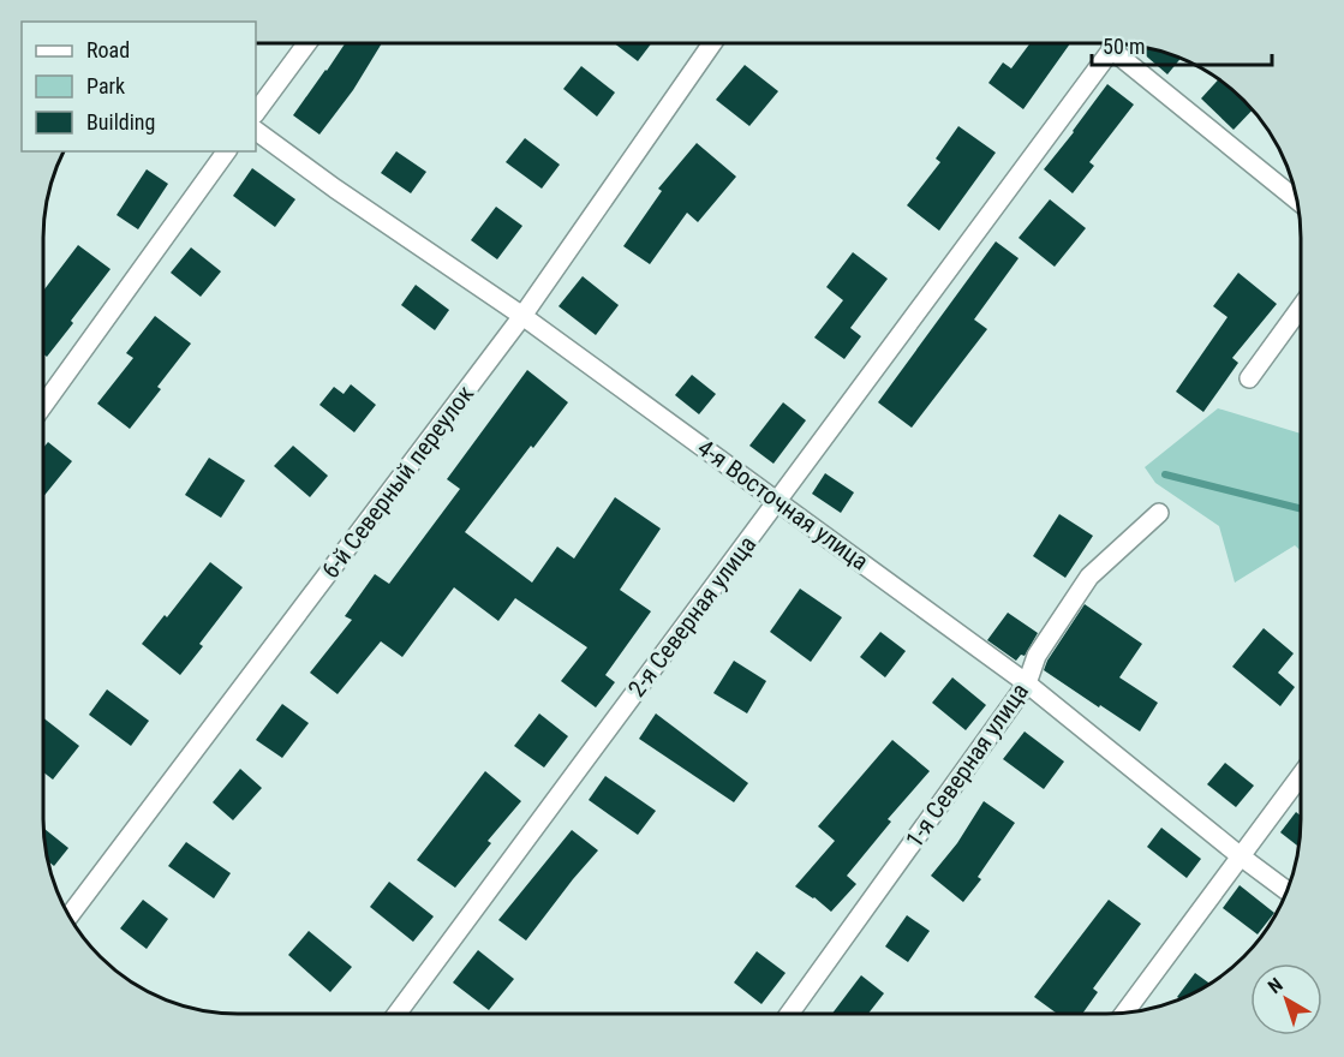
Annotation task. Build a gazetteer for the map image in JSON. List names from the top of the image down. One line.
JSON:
{"streets":{"street":["6-й Северный переулок","4-я Восточная улица","2-я Северная улица","1-я Северная улица"]},"crossings":[["6-й Северный переулок","4-я Восточная улица"],["4-я Восточная улица","2-я Северная улица"],["4-я Восточная улица","1-я Северная улица"]],"legend":["Road","Park","Building"],"scale_bar":"50 m","north":"top left"}
